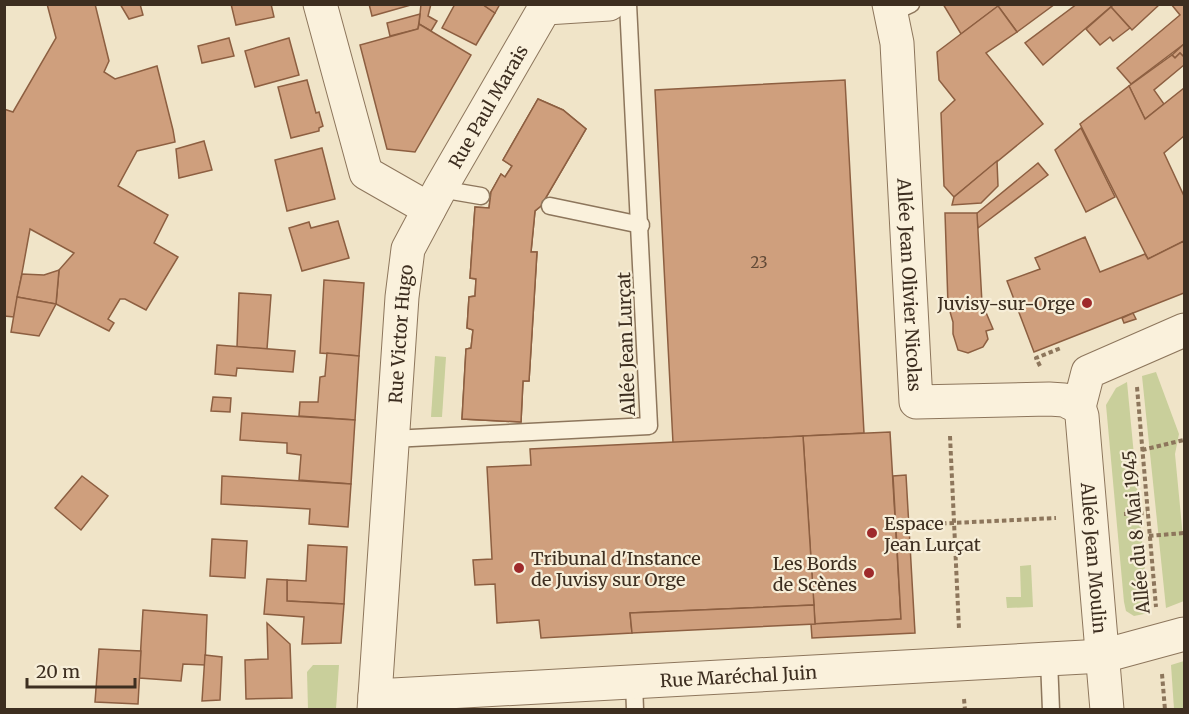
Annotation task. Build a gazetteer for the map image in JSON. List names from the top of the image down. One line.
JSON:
{"streets":{"street":["Rue Paul Marais","Allée Jean Olivier Nicolas","Rue Victor Hugo","Allée Jean Moulin","Rue Maréchal Juin"],"lane":["Allée Jean Lurçat"],"path":["Allée du 8 Mai 1945"]},"crossings":[["Rue Paul Marais","Rue Victor Hugo"],["Allée Jean Olivier Nicolas","Allée Jean Moulin"],["Rue Victor Hugo","Allée Jean Lurçat"],["Rue Victor Hugo","Rue Maréchal Juin"],["Allée du 8 Mai 1945","Rue Maréchal Juin"],["Allée Jean Moulin","Rue Maréchal Juin"]],"places":["Juvisy-sur-Orge","Espace Jean Lurçat","Tribunal d'Instance de Juvisy sur Orge","Les Bords de Scènes"],"house_numbers":["23"],"scale_bar":"20 m"}
